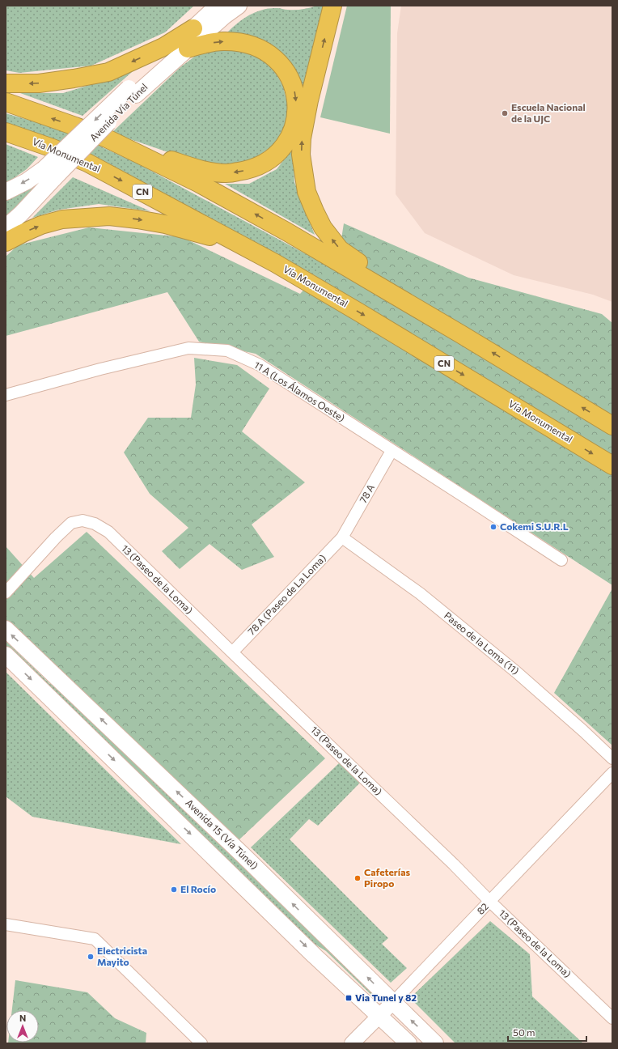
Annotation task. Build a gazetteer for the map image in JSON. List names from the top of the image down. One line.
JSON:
{"streets":{"highway":["Vía Monumental","CN"],"main road":["Avenida Vía Túnel","Avenida 15 (Vía Túnel)"],"street":["11 A (Los Álamos Oeste)","78 A","13 (Paseo de la Loma)","78 A (Paseo de La Loma)","Paseo de la Loma (11)","82"]},"crossings":[["11 A (Los Álamos Oeste)","78 A"],["78 A","78 A (Paseo de La Loma)"],["78 A","Paseo de la Loma (11)"],["13 (Paseo de la Loma)","78 A (Paseo de La Loma)"],["13 (Paseo de la Loma)","82"],["78 A (Paseo de La Loma)","Paseo de la Loma (11)"],["Avenida 15 (Vía Túnel)","82"]],"places":{"other":["Escuela Nacional de la UJC","Cokemi S.U.R.L","Cafeterías Piropo","El Rocío","Electricista Mayito"],"transit":["Via Tunel y 82"]},"scale_bar":"50 m","north":"top"}
